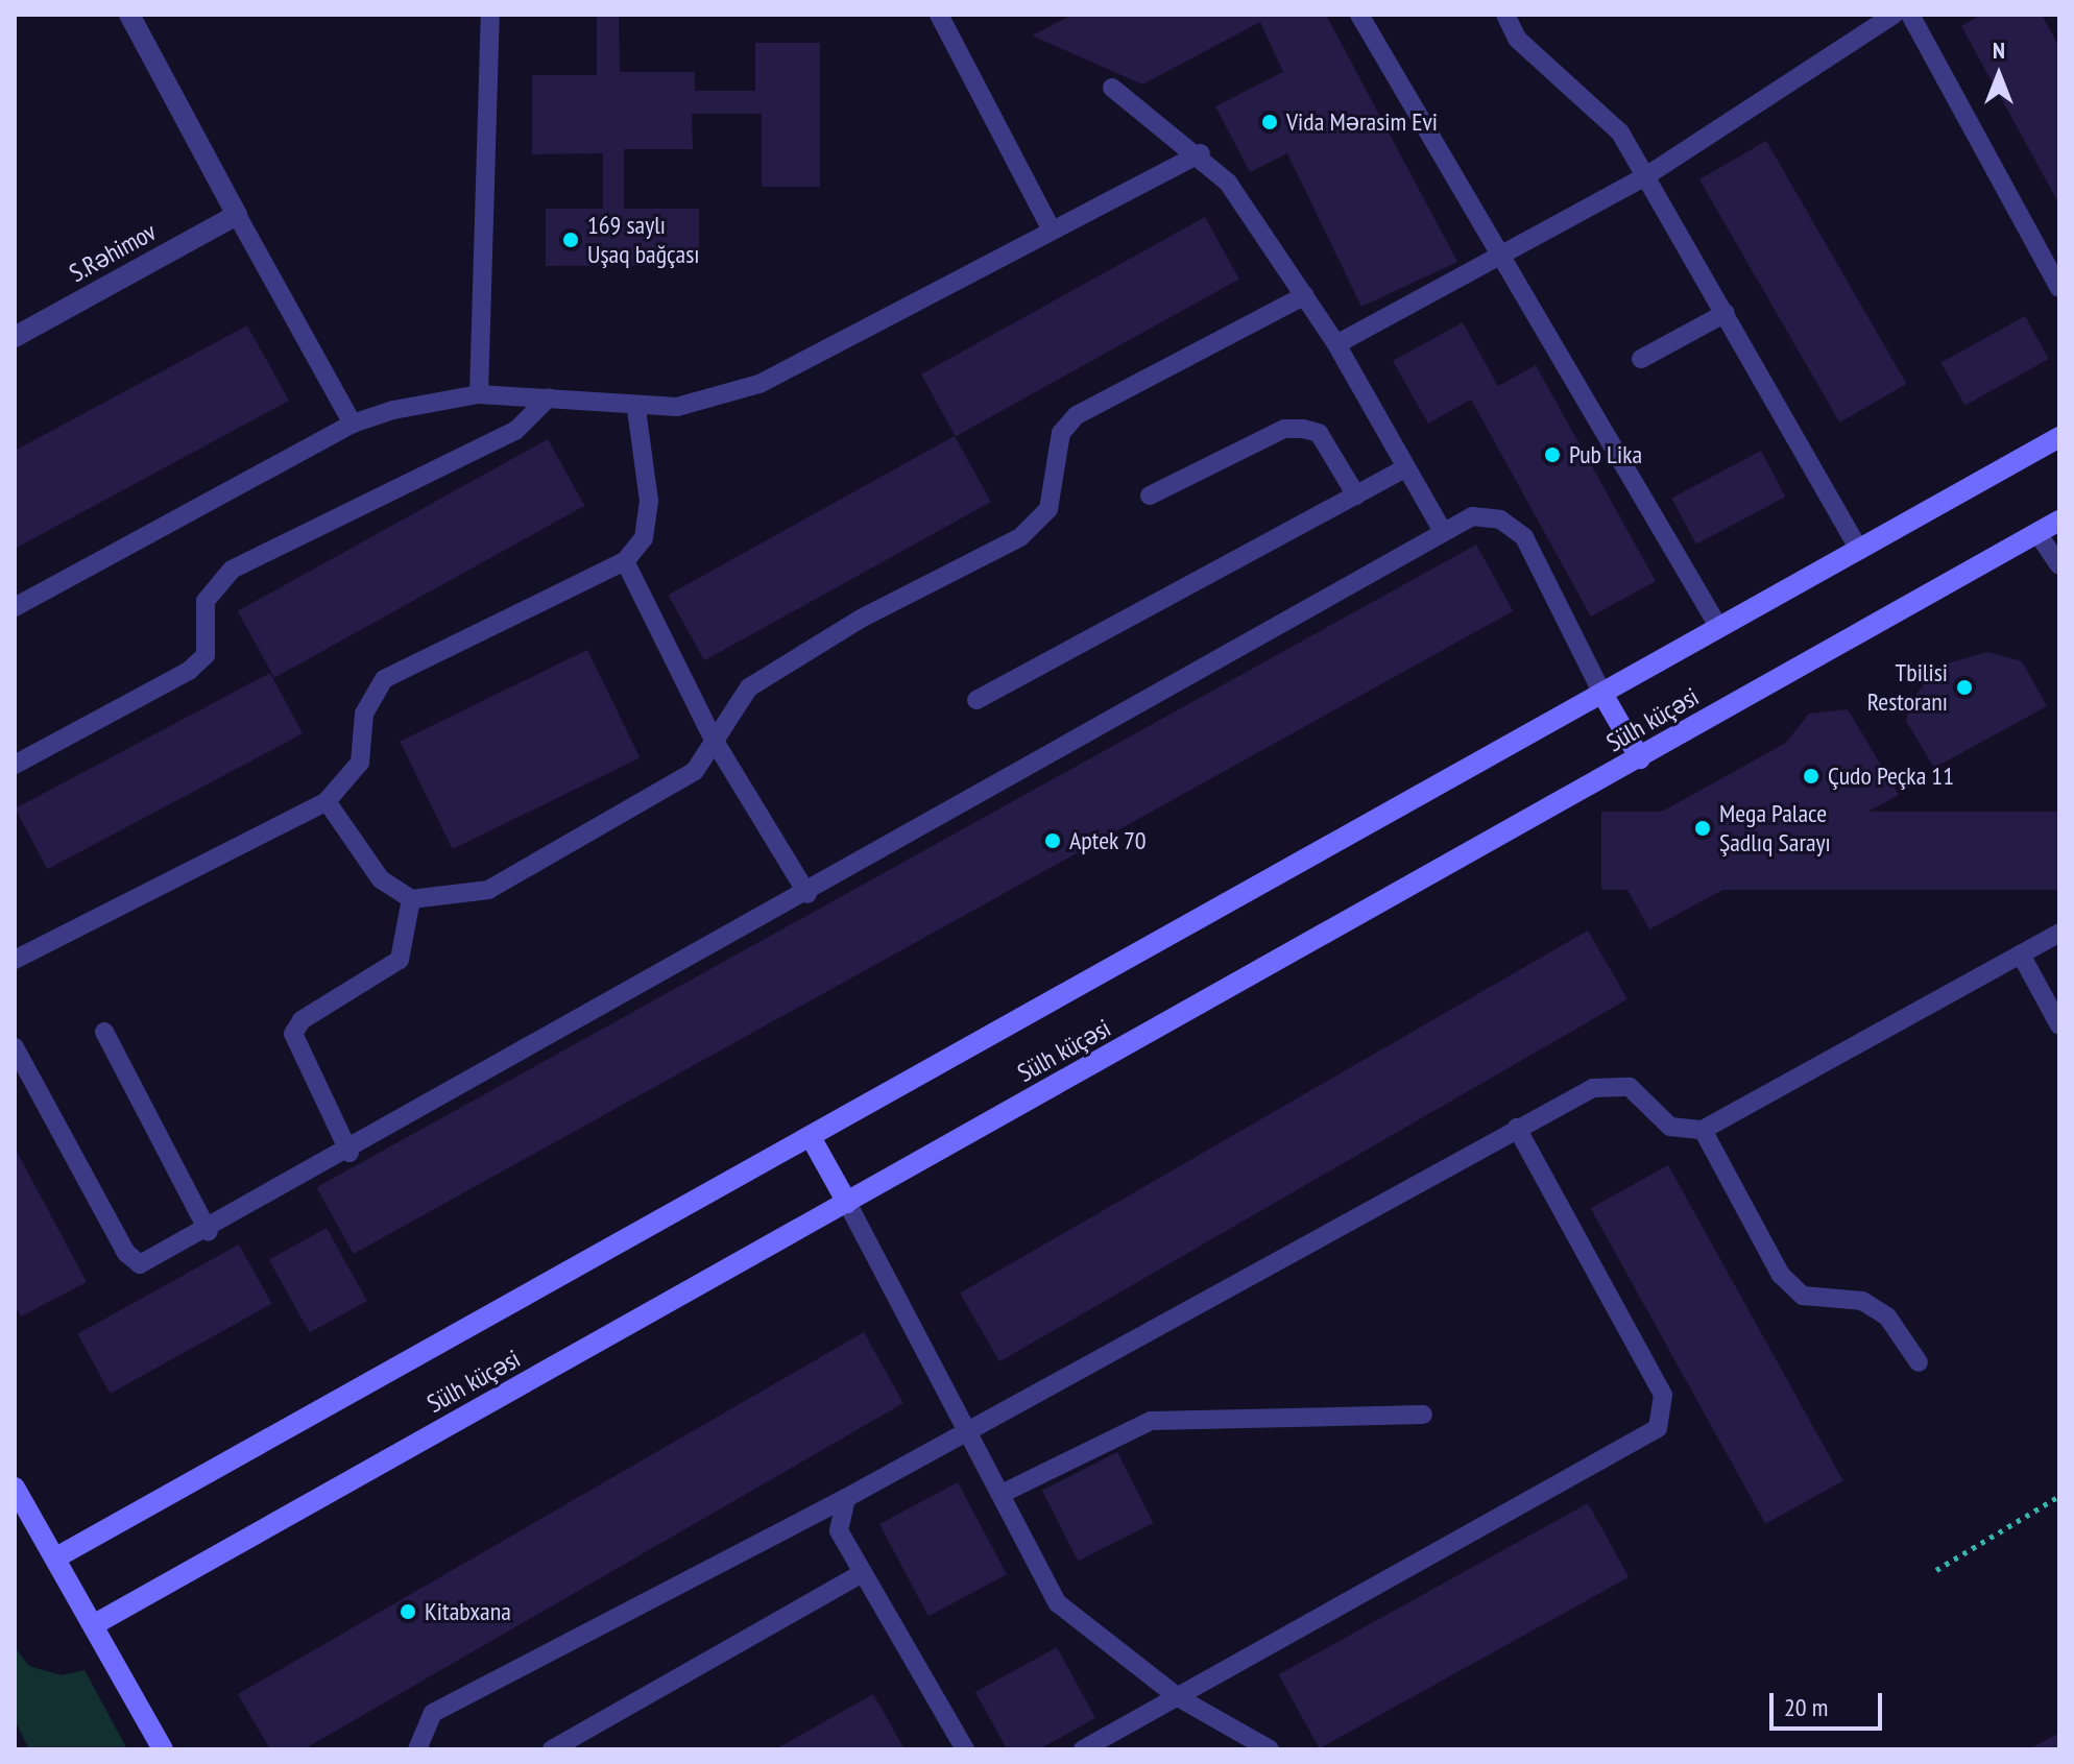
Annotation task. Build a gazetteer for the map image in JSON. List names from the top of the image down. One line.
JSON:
{"streets":{"main road":["Sülh küçəsi"],"street":["S.Rəhimov"]},"places":["Vida Mərasim Evi","169 saylı Uşaq bağçası","Pub Lika","Tbilisi Restoranı","Çudo Peçka 11","Mega Palace Şadlıq Sarayı","Aptek 70","Kitabxana"],"scale_bar":"20 m","north":"top"}
